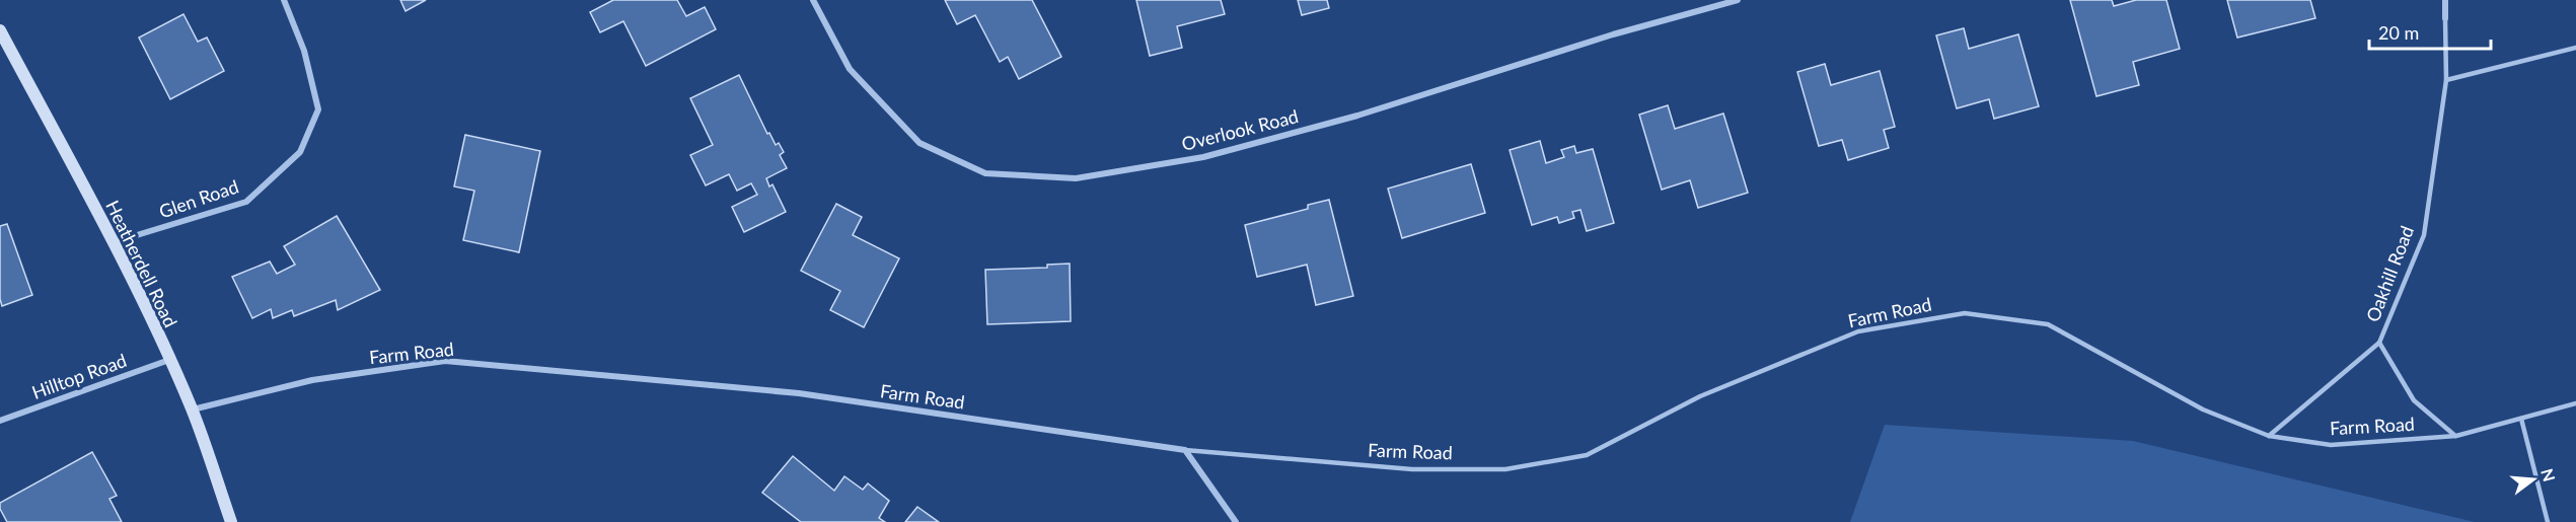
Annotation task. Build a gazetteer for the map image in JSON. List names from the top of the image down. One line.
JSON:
{"streets":{"street":["Overlook Road","Glen Road","Heatherdell Road","Oakhill Road","Farm Road","Hilltop Road"]},"crossings":[["Glen Road","Heatherdell Road"],["Heatherdell Road","Farm Road"],["Heatherdell Road","Hilltop Road"],["Oakhill Road","Farm Road"]],"scale_bar":"20 m","north":"right"}
